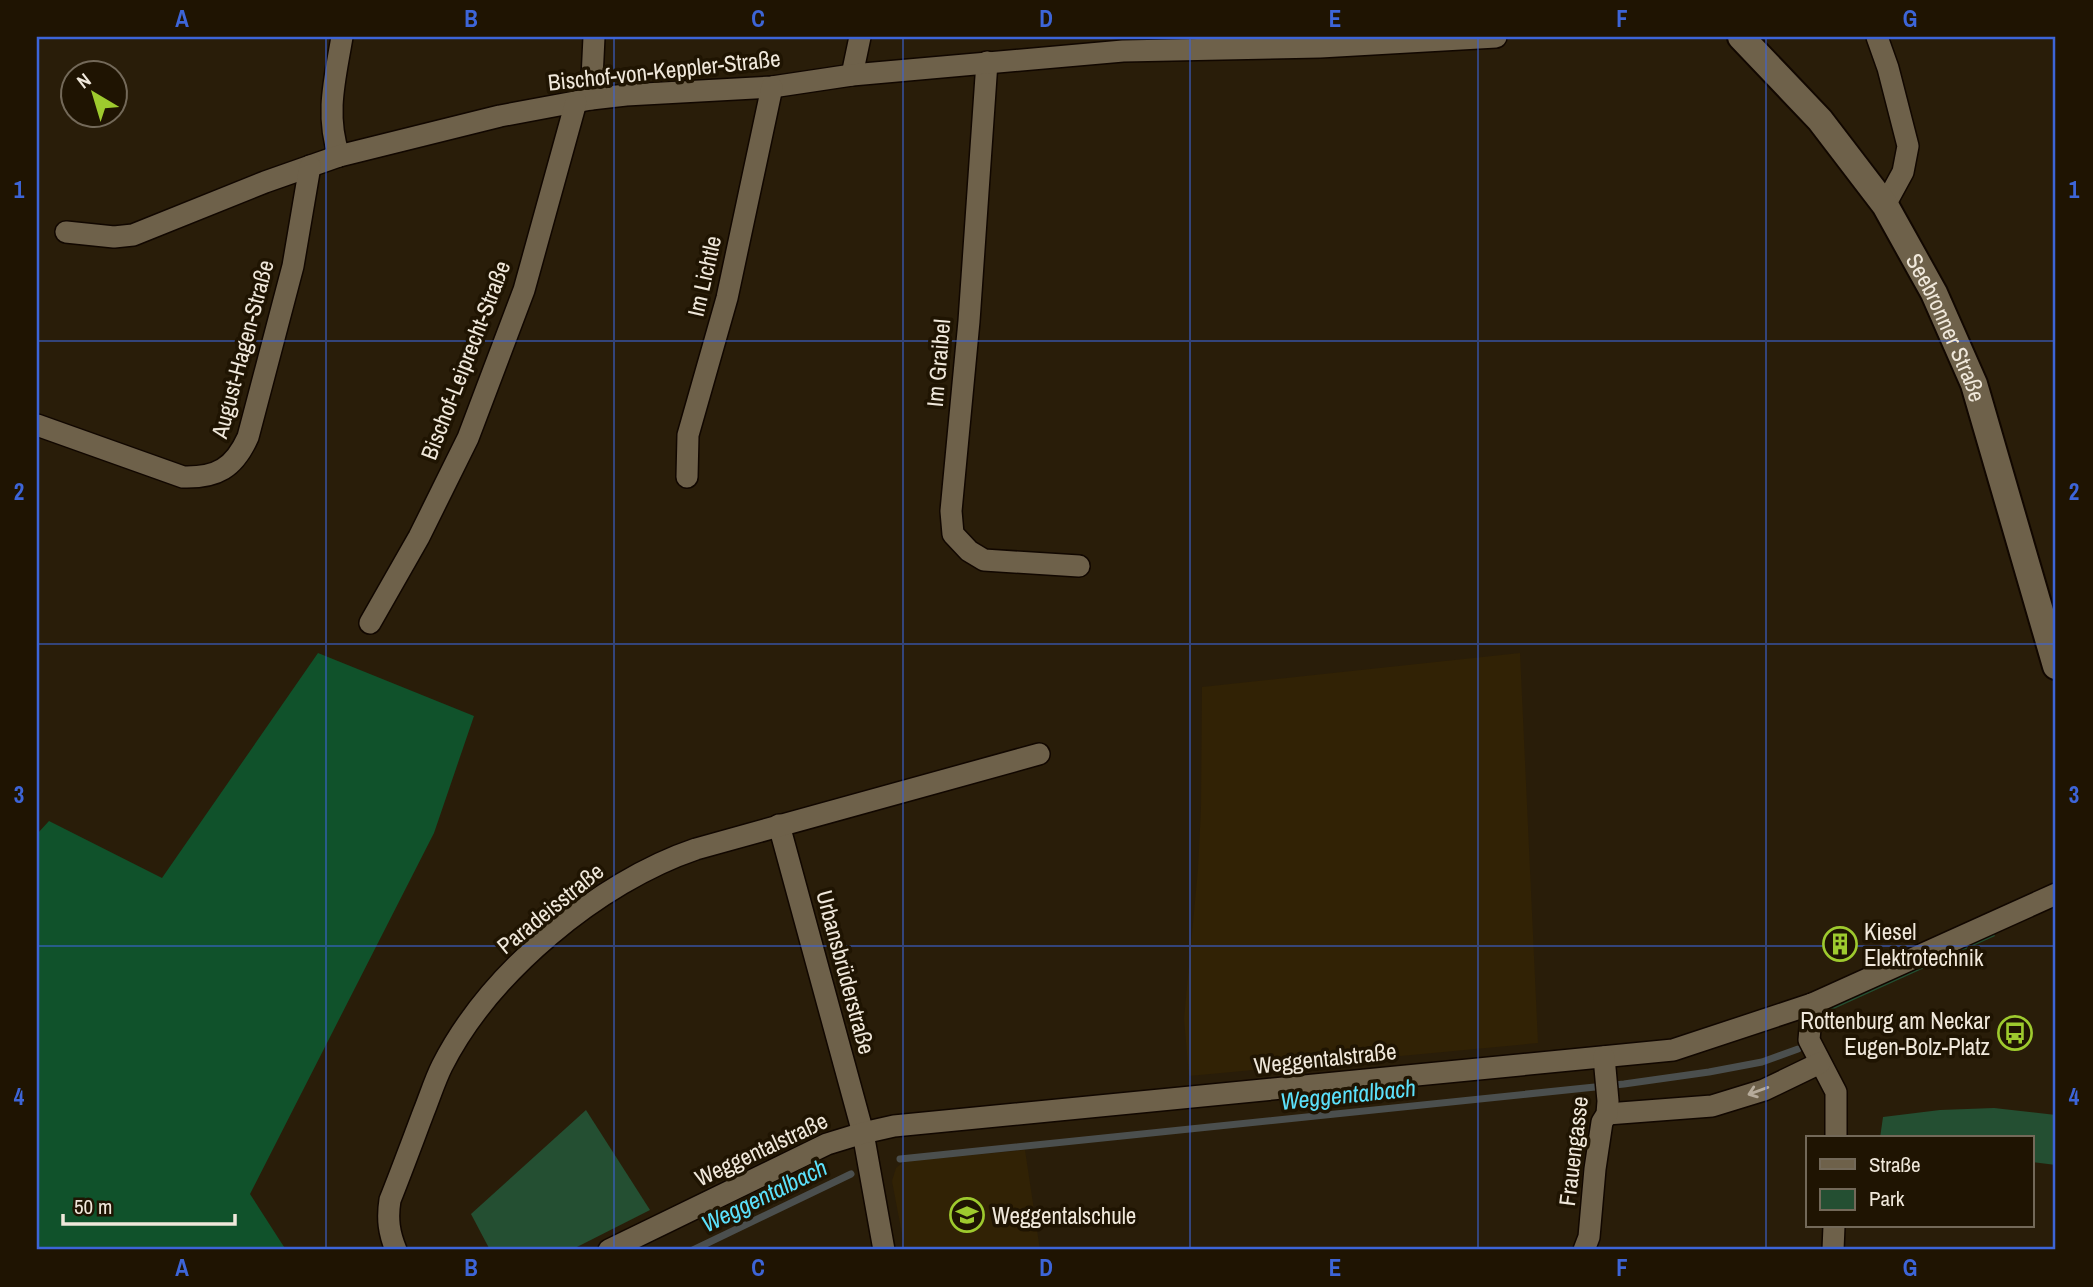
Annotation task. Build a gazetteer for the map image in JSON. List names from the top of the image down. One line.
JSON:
{"streets":{"street":["Bischof-von-Keppler-Straße","Im Lichtle","Seebronner Straße","August-Hagen-Straße","Bischof-Leiprecht-Straße","Im Graibel","Paradeisstraße","Urbansbrüderstraße","Weggentalstraße","Frauengasse"]},"crossings":[["Bischof-von-Keppler-Straße","Im Lichtle"],["Bischof-von-Keppler-Straße","August-Hagen-Straße"],["Bischof-von-Keppler-Straße","Bischof-Leiprecht-Straße"],["Bischof-von-Keppler-Straße","Im Graibel"],["Paradeisstraße","Urbansbrüderstraße"],["Urbansbrüderstraße","Weggentalstraße"],["Weggentalstraße","Frauengasse"]],"water":["Weggentalbach"],"places":{"building":["Kiesel Elektrotechnik"],"bus stop":["Rottenburg am Neckar Eugen-Bolz-Platz"],"school or university":["Weggentalschule"]},"legend":["Straße","Park"],"scale_bar":"50 m","north":"top left","grid":{"columns":["A","B","C","D","E","F","G"],"rows":["1","2","3","4"]}}
